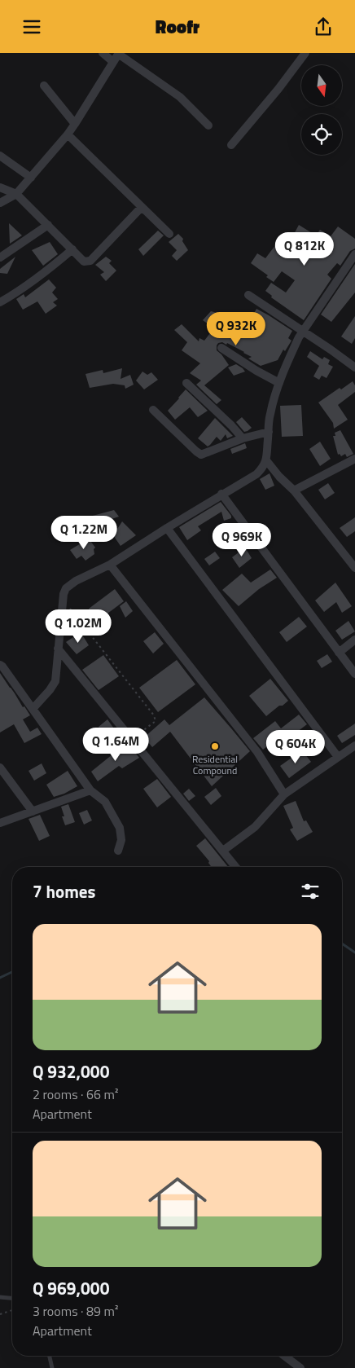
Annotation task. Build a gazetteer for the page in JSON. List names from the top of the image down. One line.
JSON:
{"places":["Residential Compound"],"north":"bottom","page":{"header":"Roofr","price":["Q 812K","Q 932K","Q 1.22M","Q 969K","Q 1.02M","Q 1.64M","Q 604K"],"heading":"7 homes","list":[{"name":"Q 932,000","note":"2 rooms · 66 m² · Apartment"},{"name":"Q 969,000","note":"3 rooms · 89 m² · Apartment"}]}}
